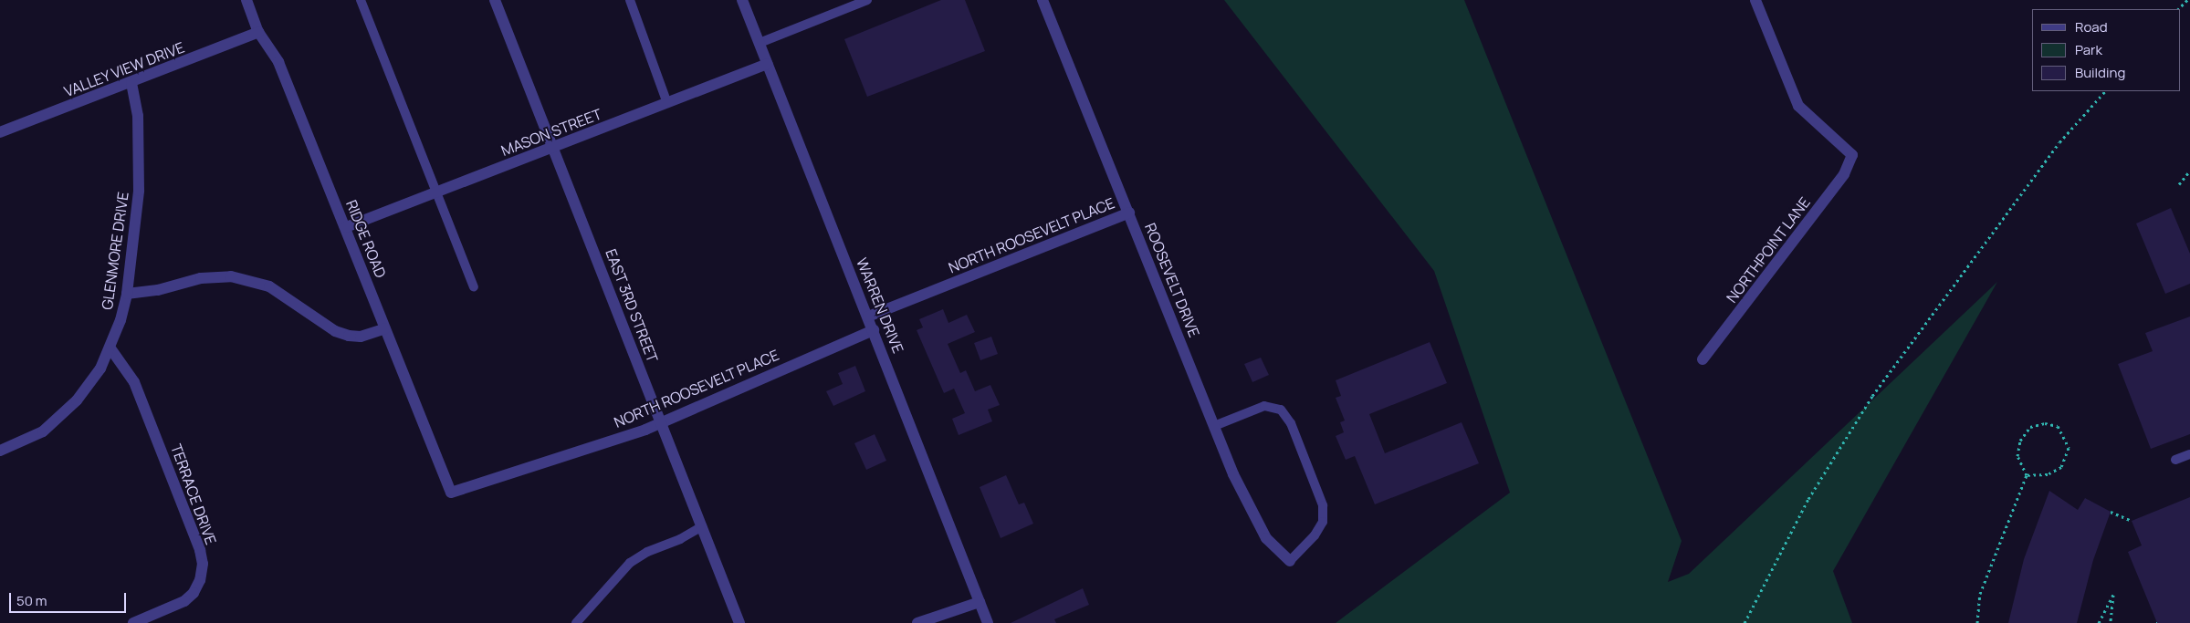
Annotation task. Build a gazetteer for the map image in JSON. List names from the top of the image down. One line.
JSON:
{"streets":{"street":["VALLEY VIEW DRIVE","MASON STREET","NORTH ROOSEVELT PLACE","RIDGE ROAD","NORTHPOINT LANE","GLENMORE DRIVE","ROOSEVELT DRIVE","EAST 3RD STREET","WARREN DRIVE","TERRACE DRIVE"]},"crossings":[["VALLEY VIEW DRIVE","RIDGE ROAD"],["VALLEY VIEW DRIVE","GLENMORE DRIVE"],["MASON STREET","RIDGE ROAD"],["MASON STREET","EAST 3RD STREET"],["MASON STREET","WARREN DRIVE"],["NORTH ROOSEVELT PLACE","RIDGE ROAD"],["NORTH ROOSEVELT PLACE","ROOSEVELT DRIVE"],["NORTH ROOSEVELT PLACE","EAST 3RD STREET"],["NORTH ROOSEVELT PLACE","WARREN DRIVE"],["GLENMORE DRIVE","TERRACE DRIVE"]],"legend":["Road","Park","Building"],"scale_bar":"50 m"}
